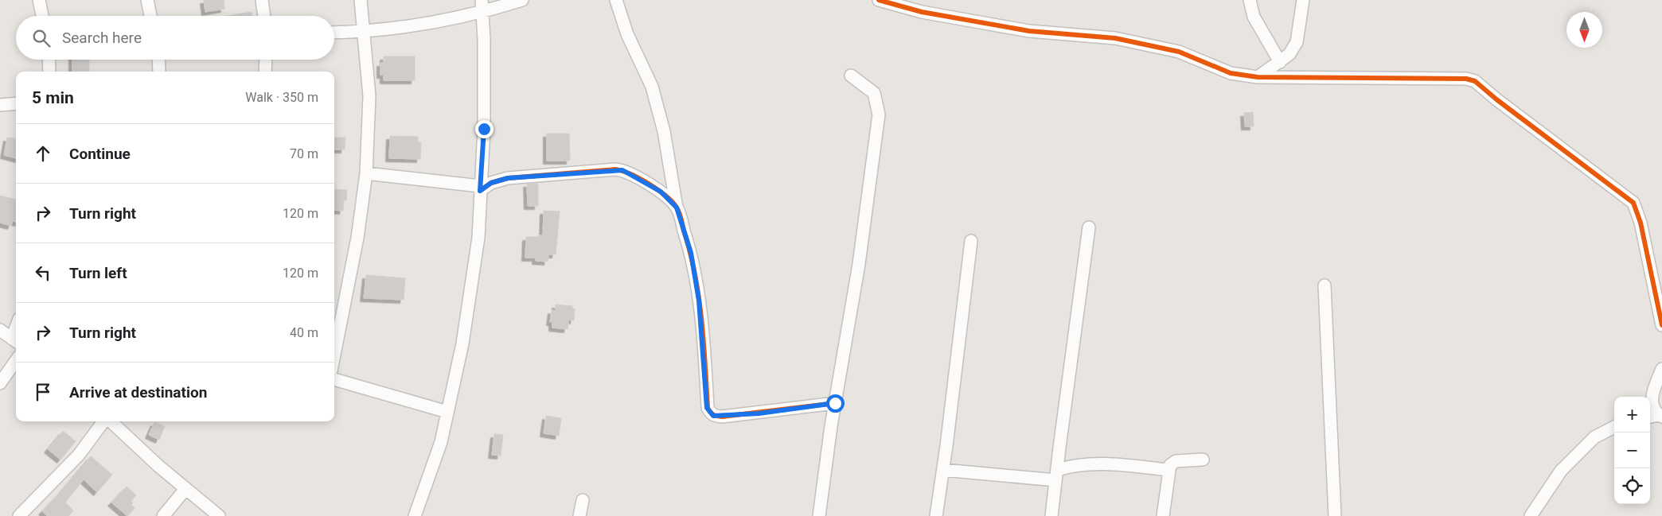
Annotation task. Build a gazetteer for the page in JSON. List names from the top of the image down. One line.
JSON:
{"north":"bottom","page":{"search":"Search here","heading":["5 min","Walk · 350 m"],"list":[["Continue","70 m"],["Turn right","120 m"],["Turn left","120 m"],["Turn right","40 m"],"Arrive at destination"],"map_buttons":["+","−"]}}
